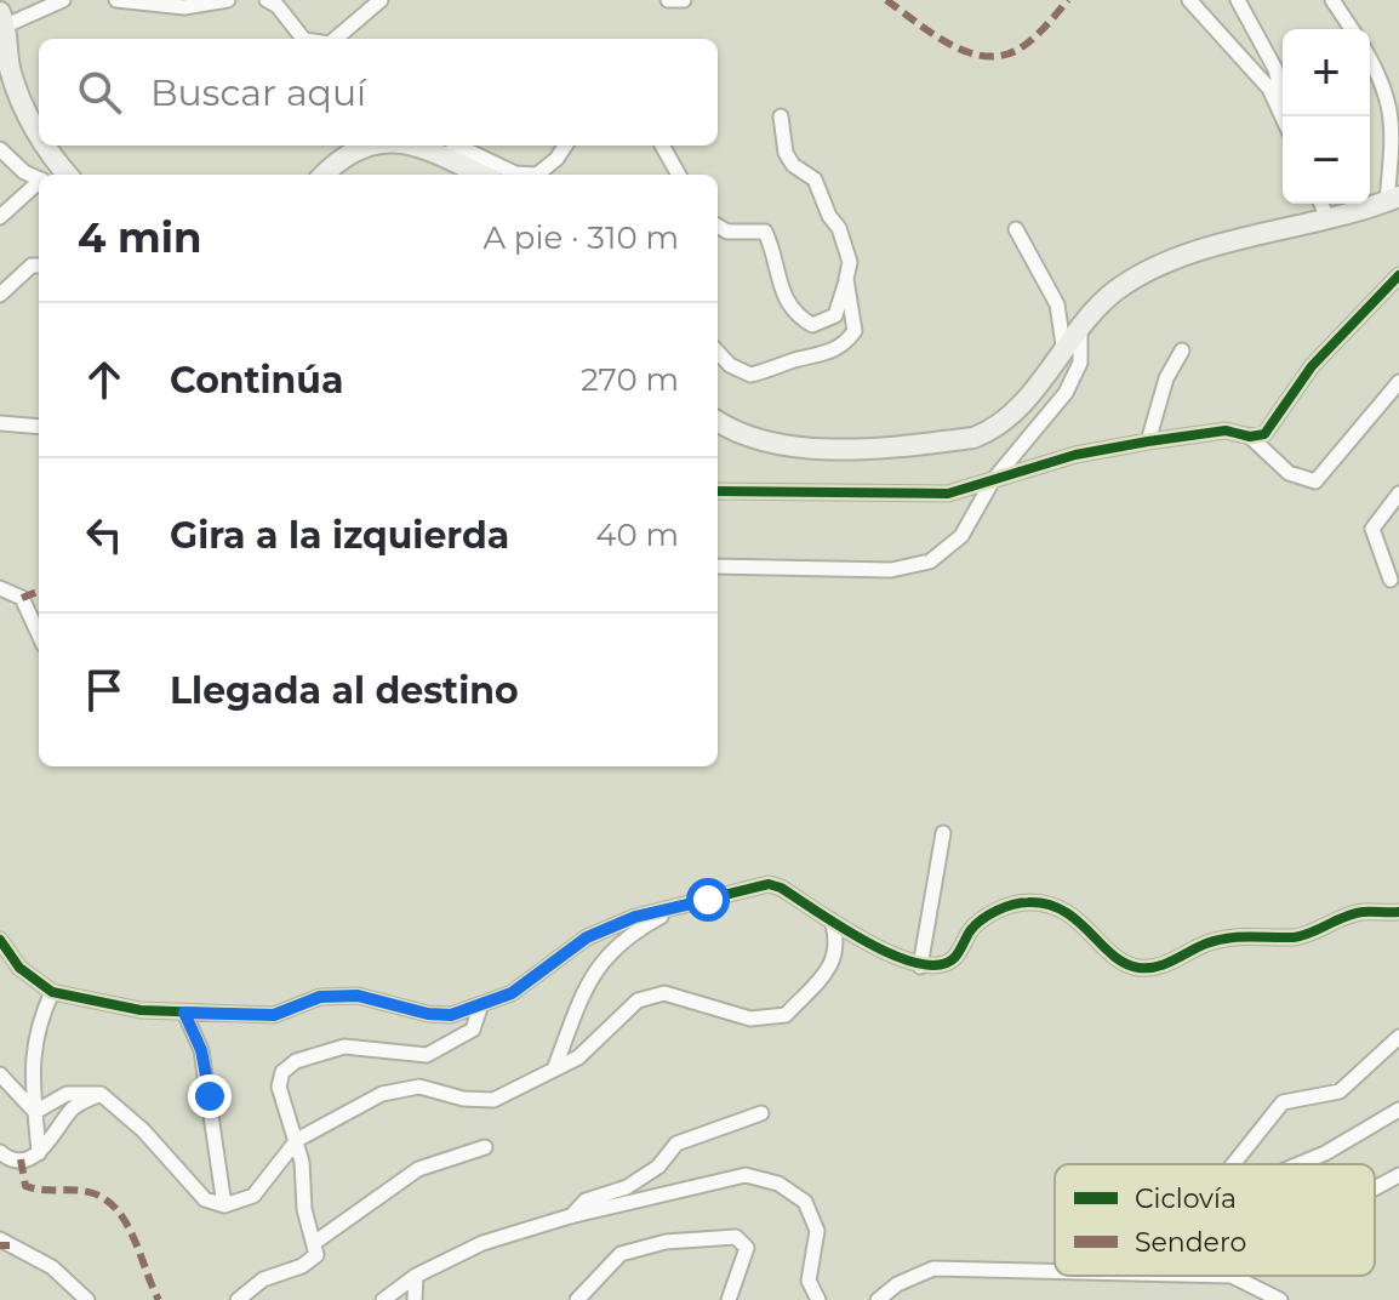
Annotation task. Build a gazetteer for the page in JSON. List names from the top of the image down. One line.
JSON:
{"legend":["Ciclovía","Sendero"],"page":{"map_buttons":["+","−"],"search":"Buscar aquí","heading":["4 min","A pie · 310 m"],"list":[["Continúa","270 m"],["Gira a la izquierda","40 m"],"Llegada al destino"]}}
